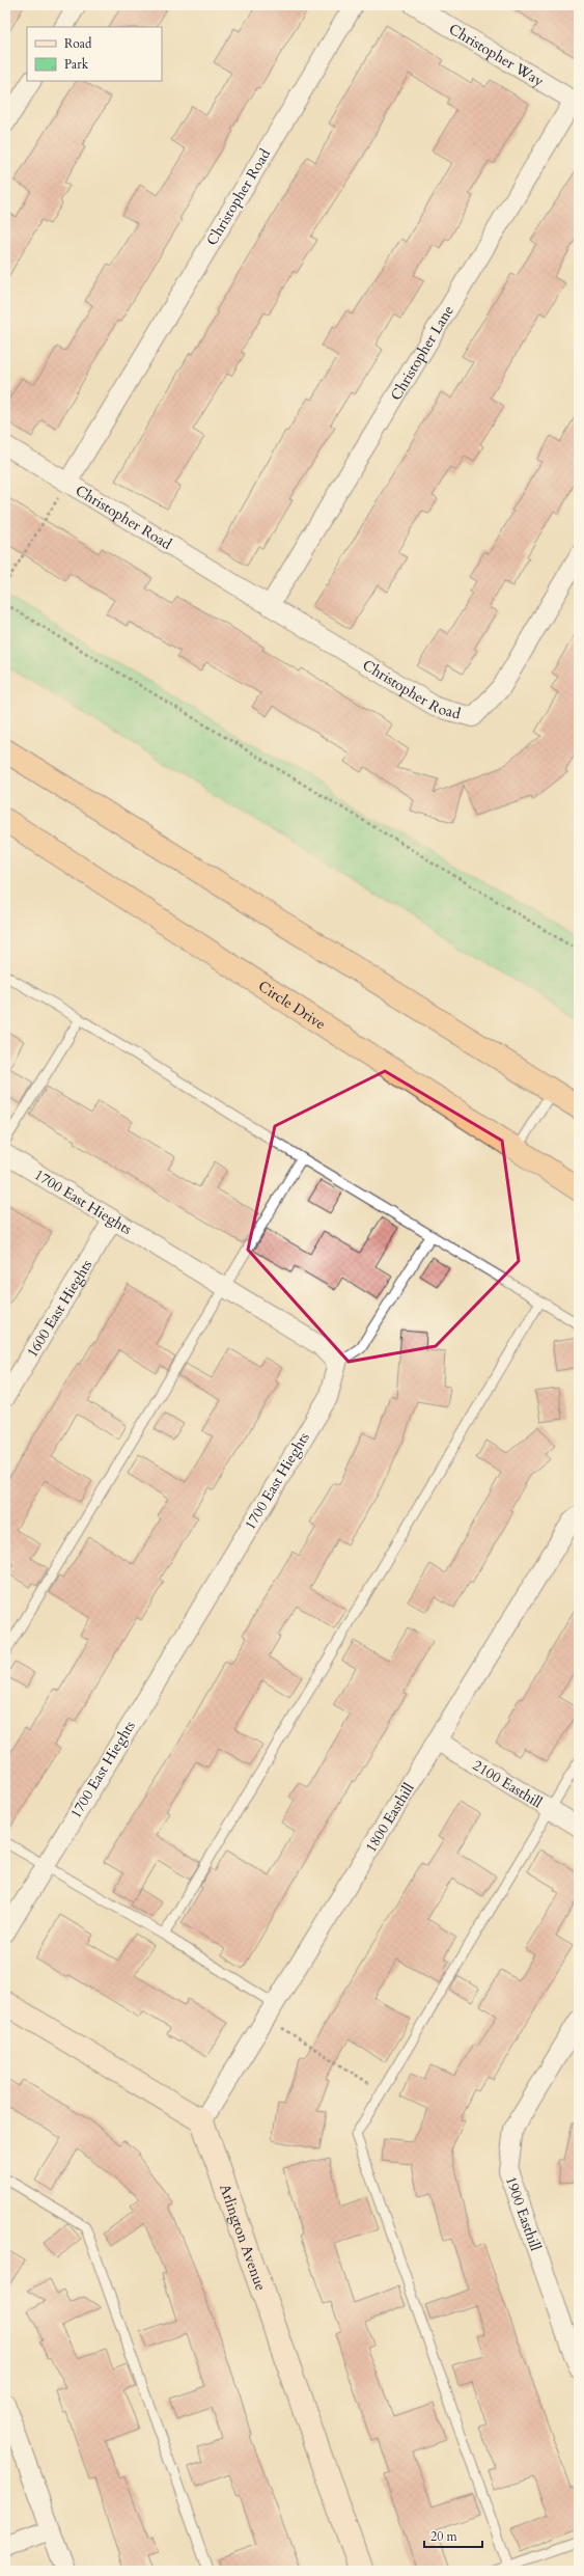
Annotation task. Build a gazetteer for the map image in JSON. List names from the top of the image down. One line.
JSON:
{"streets":{"highway":["Circle Drive"],"street":["Christopher Way","Christopher Road","Christopher Lane","1700 East Hieghts","1600 East Hieghts","2100 Easthill","1800 Easthill","1900 Easthill","Arlington Avenue"]},"crossings":[["Christopher Way","Christopher Lane"],["Christopher Road","Christopher Lane"],["1700 East Hieghts","1600 East Hieghts"],["2100 Easthill","1800 Easthill"],["1800 Easthill","Arlington Avenue"]],"legend":["Road","Park"],"scale_bar":"20 m"}
